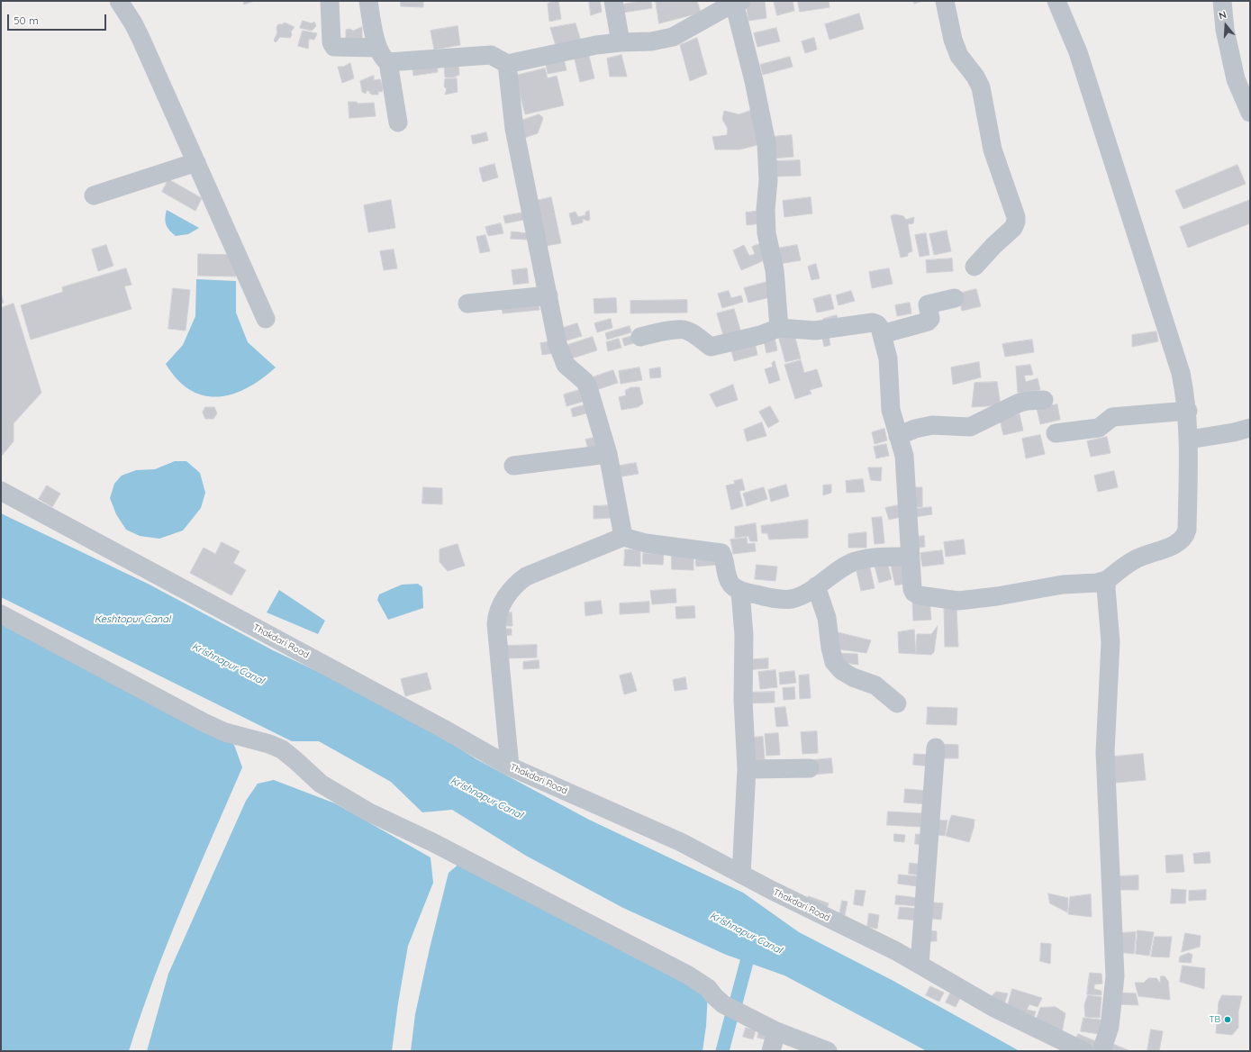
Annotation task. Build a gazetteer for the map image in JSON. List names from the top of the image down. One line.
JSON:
{"streets":{"street":["Thakdari Road"]},"water":["Keshtopur Canal","Krishnapur Canal"],"places":["TB"],"scale_bar":"50 m","north":"top"}
